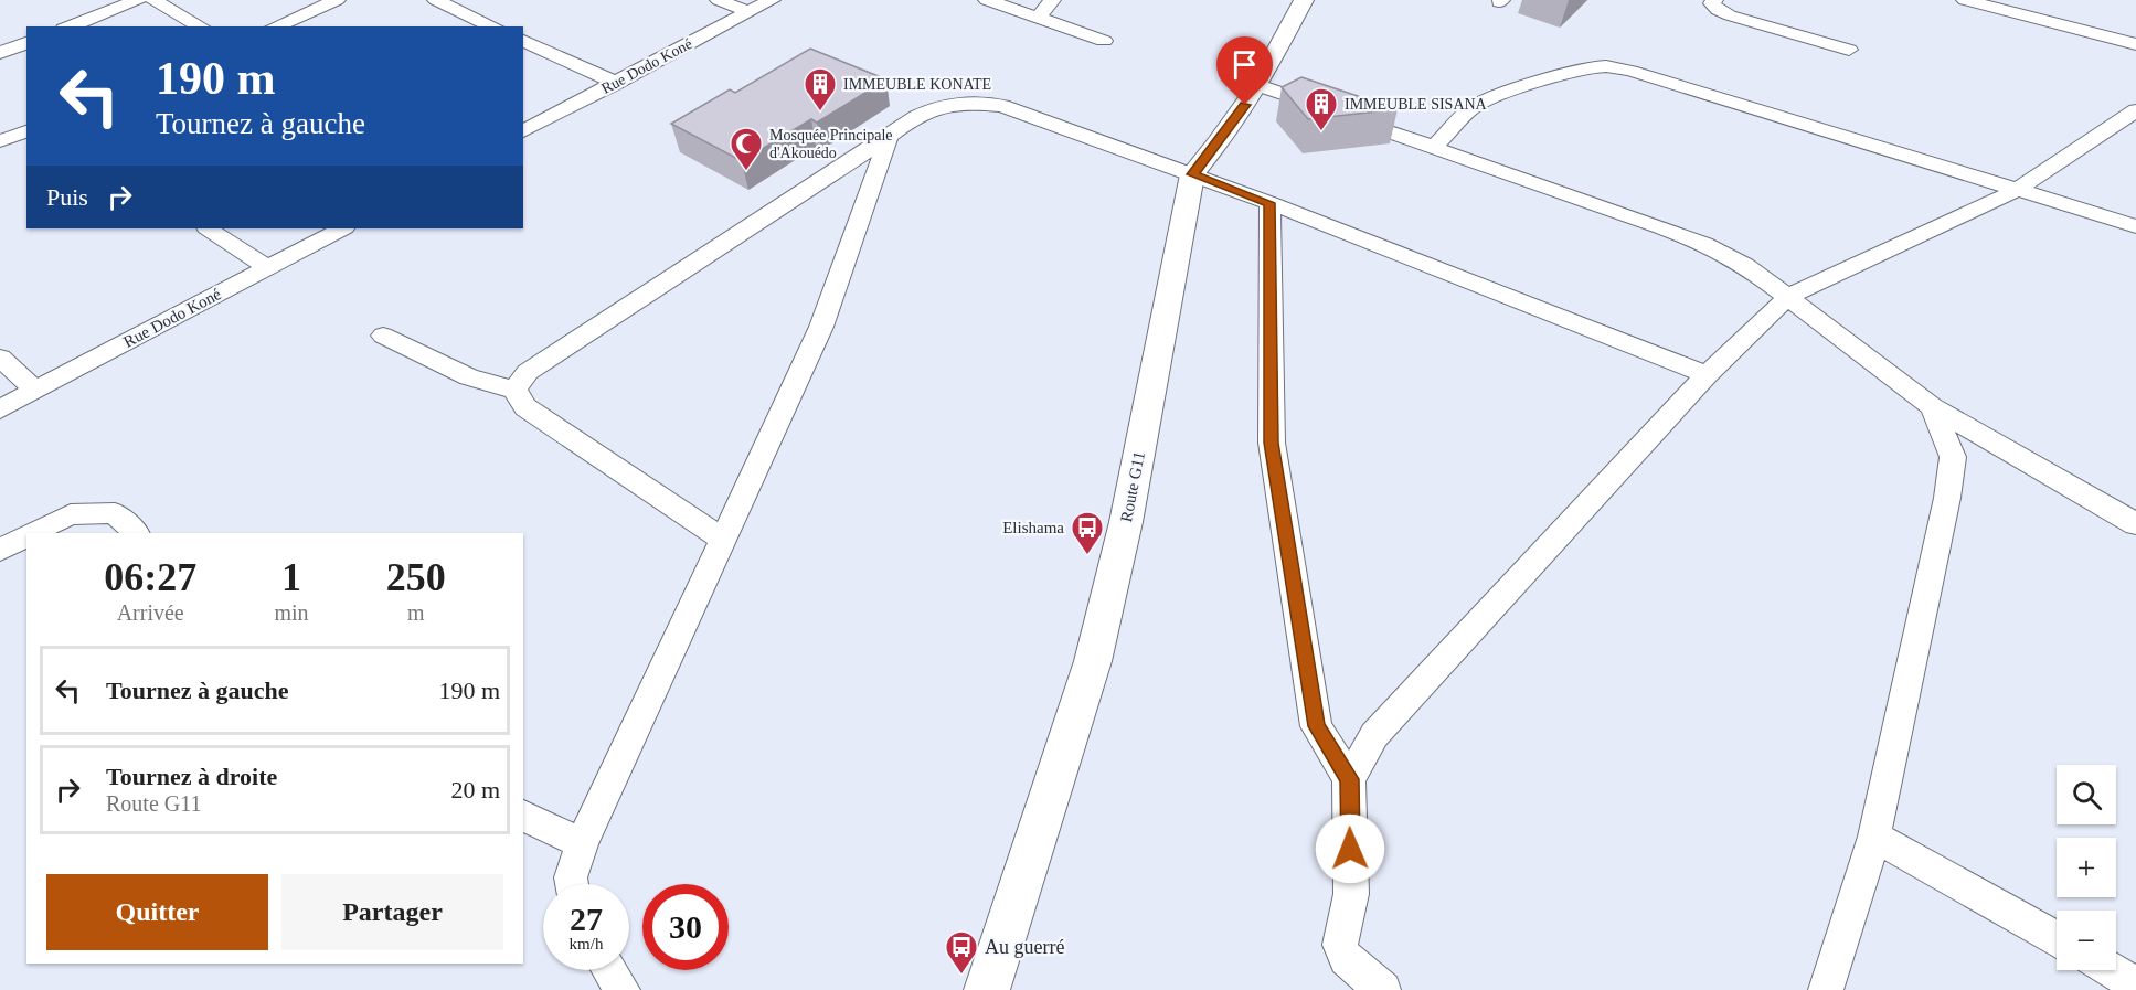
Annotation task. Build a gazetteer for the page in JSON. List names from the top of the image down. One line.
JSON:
{"streets":{"street":["Rue Dodo Koné","Route G11"]},"places":{"building":["IMMEUBLE KONATE","IMMEUBLE SISANA"],"mosque":["Mosquée Principale d'Akouédo"],"bus stop":["Elishama","Au guerré"]},"page":{"turn":["190 m","Tournez à gauche"],"then":"Puis","eta":["06:27","Arrivée","1","min","250","m"],"list":[{"name":"Tournez à gauche","value":"190 m"},{"name":"Tournez à droite","note":"Route G11","value":"20 m"}],"map_buttons":["+","−"],"buttons":["Quitter","Partager"],"speed":"27 km/h","limit":"30"}}
